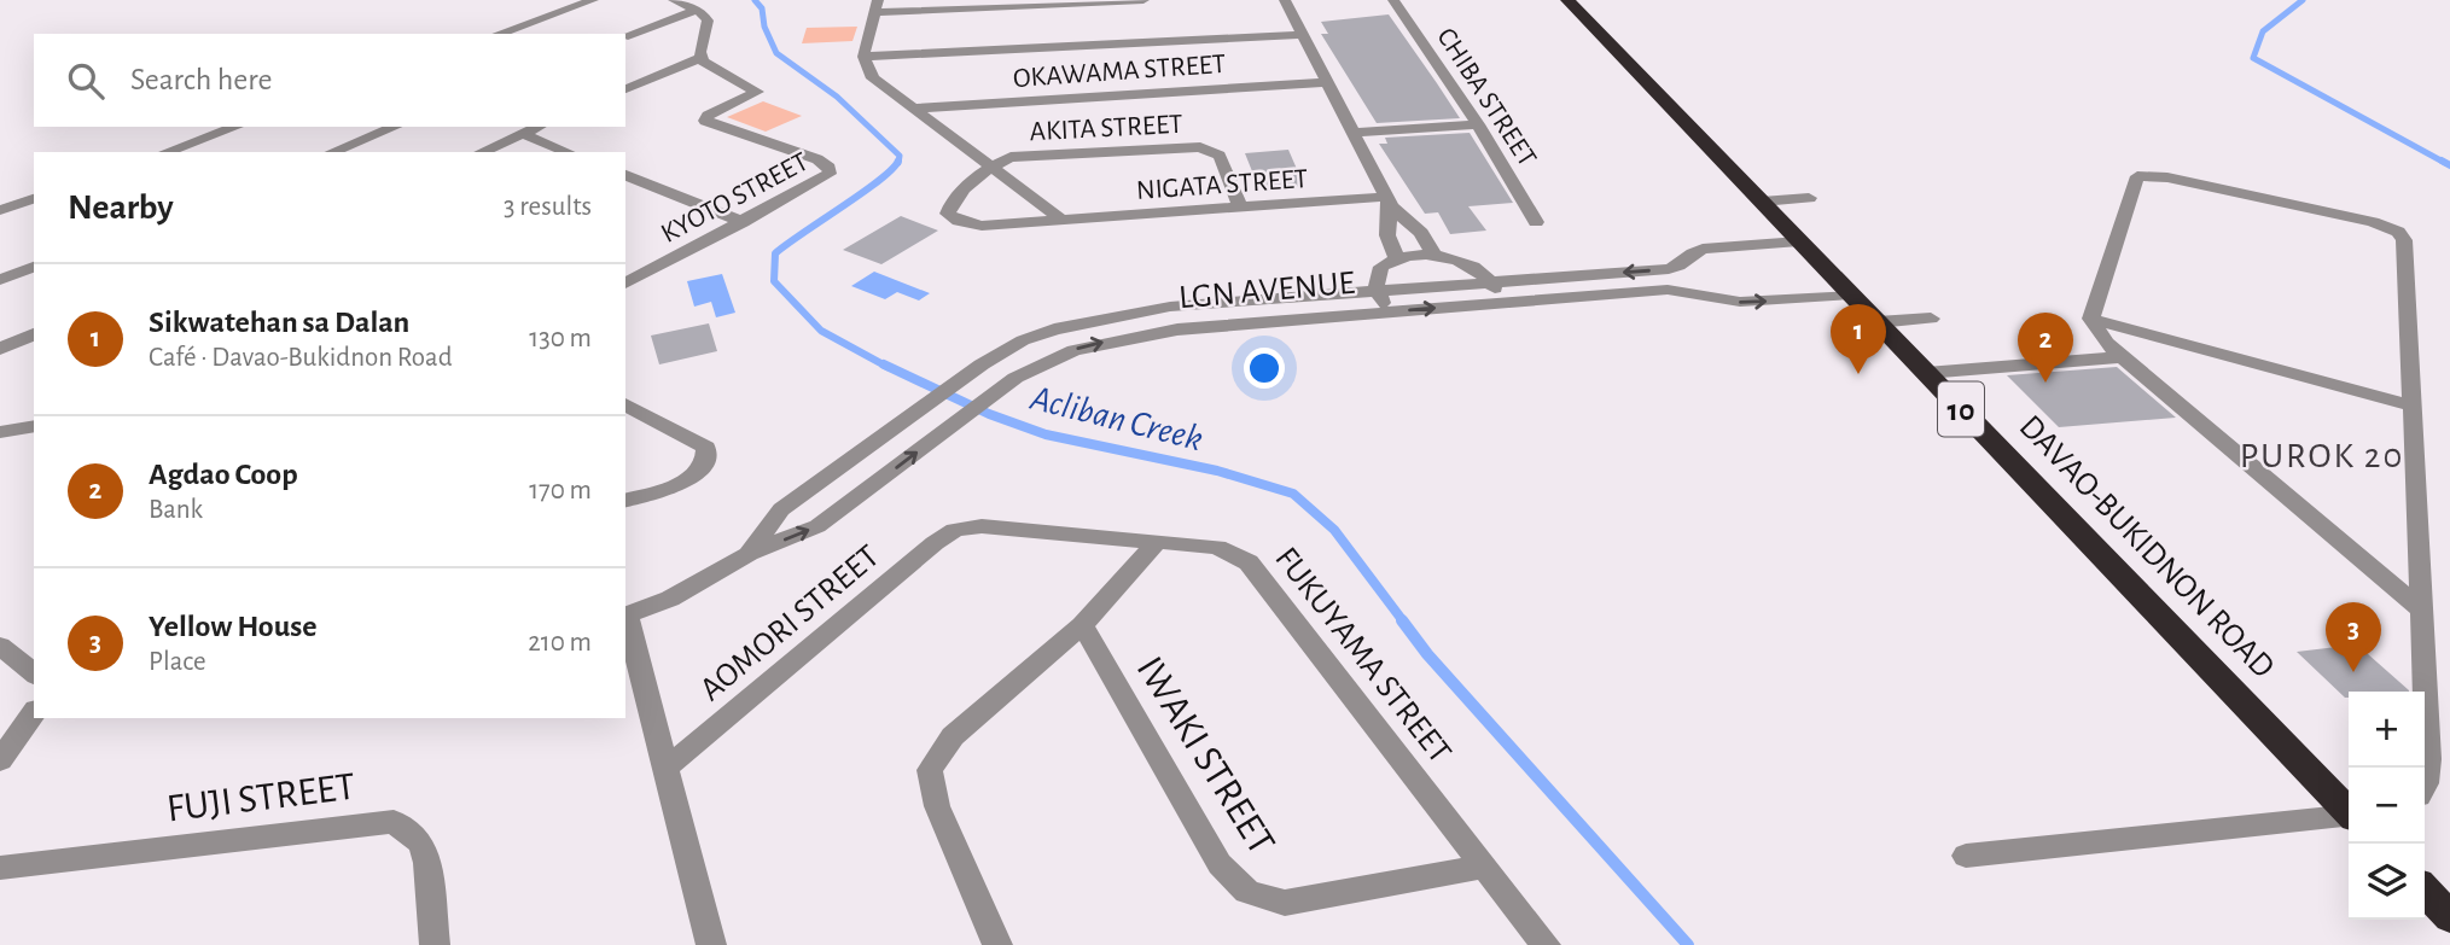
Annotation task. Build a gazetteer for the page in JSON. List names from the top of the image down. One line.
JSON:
{"streets":{"highway":["10","DAVAO-BUKIDNON ROAD"],"street":["OKAWAMA STREET","CHIBA STREET","AKITA STREET","NIGATA STREET","KYOTO STREET","LGN AVENUE","AOMORI STREET","FUKUYAMA STREET","IWAKI STREET","FUJI STREET"]},"crossings":[["AKITA STREET","NIGATA STREET"],["LGN AVENUE","DAVAO-BUKIDNON ROAD"],["AOMORI STREET","FUKUYAMA STREET"],["FUKUYAMA STREET","IWAKI STREET"]],"districts":["PUROK 20"],"water":["Acliban Creek"],"page":{"search":"Search here","heading":["Nearby","3 results"],"list":[{"mark":"1","name":"Sikwatehan sa Dalan","note":"Café · Davao-Bukidnon Road","value":"130 m"},{"mark":"2","name":"Agdao Coop","note":"Bank","value":"170 m"},{"mark":"3","name":"Yellow House","note":"Place","value":"210 m"}],"pins":["1","2","3"],"map_buttons":["+","−"]}}
